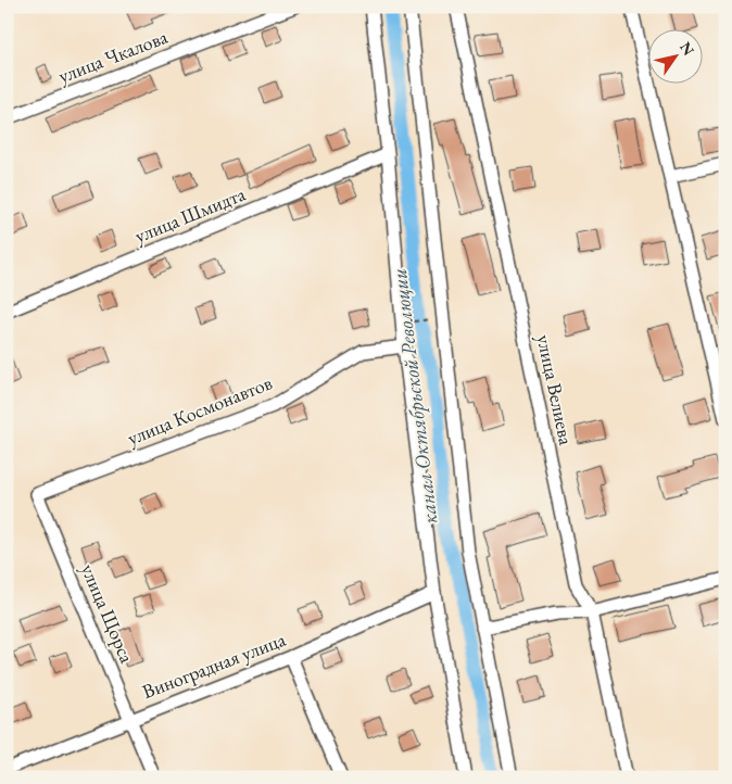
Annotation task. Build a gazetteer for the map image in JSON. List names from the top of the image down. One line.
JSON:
{"streets":{"street":["улица Чкалова","улица Шмидта","улица Велиева","улица Космонавтов","улица Щорса","Виноградная улица"]},"crossings":[["улица Космонавтов","улица Щорса"],["улица Щорса","Виноградная улица"]],"water":["канал Октябрьской Революции"],"north":"top right"}
